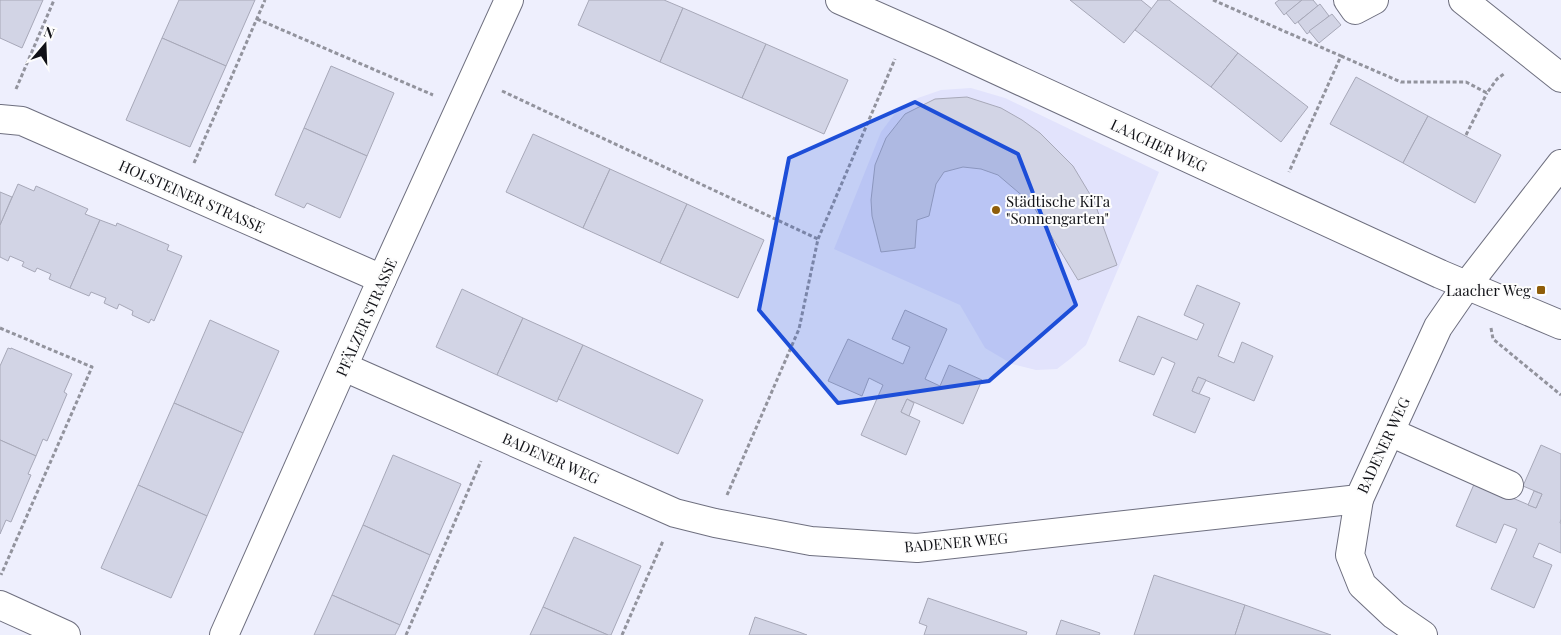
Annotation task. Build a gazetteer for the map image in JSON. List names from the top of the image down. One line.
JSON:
{"streets":{"street":["LAACHER WEG","HOLSTEINER STRASSE","PFÄLZER STRASSE","BADENER WEG"]},"crossings":[["LAACHER WEG","BADENER WEG"],["HOLSTEINER STRASSE","PFÄLZER STRASSE"],["PFÄLZER STRASSE","BADENER WEG"]],"places":{"other":["Städtische KiTa \"Sonnengarten\""],"transit":["Laacher Weg"]},"north":"top"}
